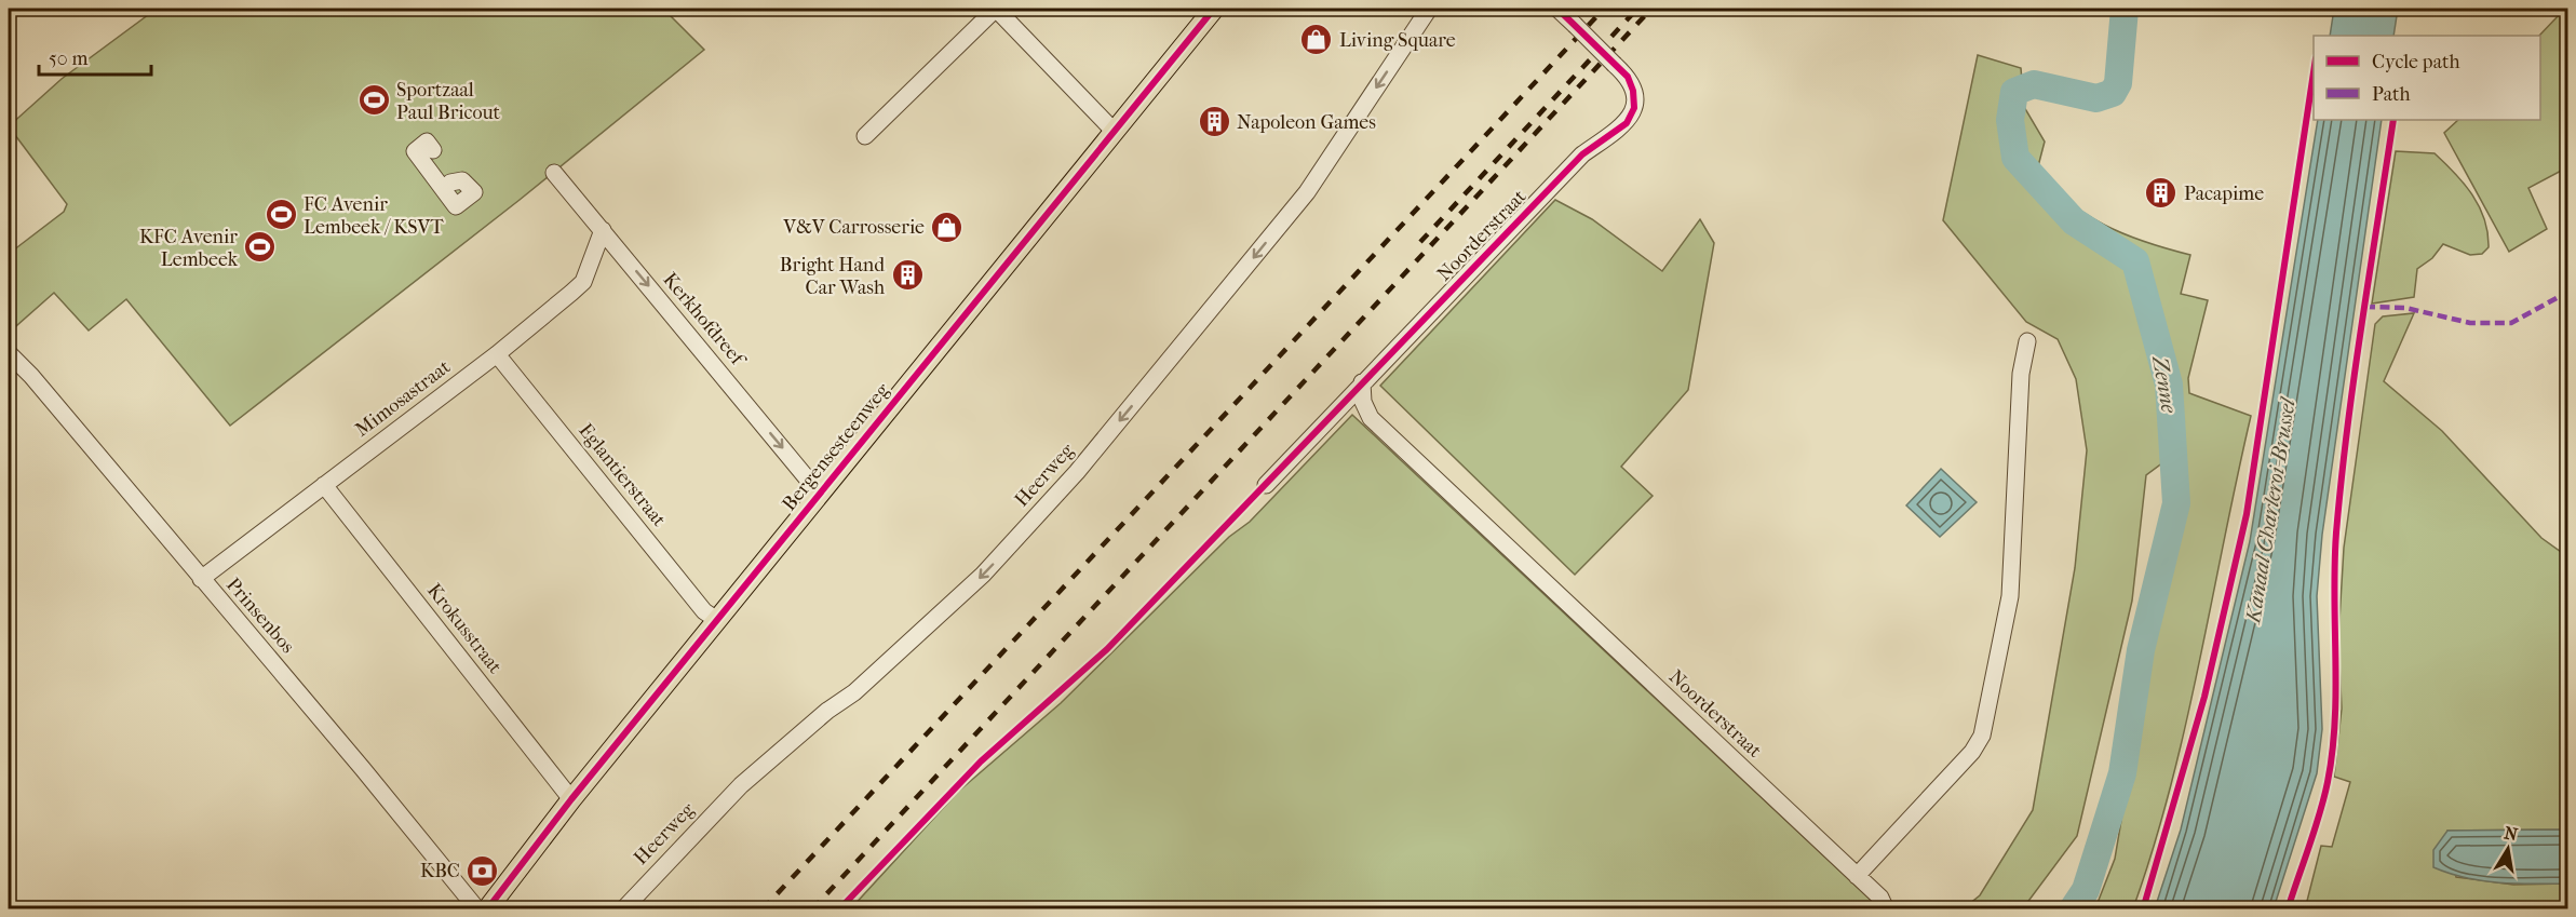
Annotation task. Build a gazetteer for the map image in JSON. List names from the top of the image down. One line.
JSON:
{"streets":{"main road":["Bergensesteenweg"],"street":["Noorderstraat","Kerkhofdreef","Mimosastraat","Eglantierstraat","Heerweg","Prinsenbos","Krokusstraat"]},"crossings":[["Kerkhofdreef","Mimosastraat"],["Kerkhofdreef","Bergensesteenweg"],["Mimosastraat","Eglantierstraat"],["Mimosastraat","Prinsenbos"],["Mimosastraat","Krokusstraat"],["Bergensesteenweg","Eglantierstraat"],["Bergensesteenweg","Krokusstraat"]],"one_way":["Kerkhofdreef","Heerweg"],"water":["Zenne","Kanaal Charleroi-Brussel"],"places":{"shop":["Living Square","V&V Carrosserie"],"sports":["Sportzaal Paul Bricout","FC Avenir Lembeek / KSVT","KFC Avenir Lembeek"],"building":["Napoleon Games","Pacapime","Bright Hand Car Wash"],"bank":["KBC"]},"legend":["Cycle path","Path"],"scale_bar":"50 m","north":"top"}
